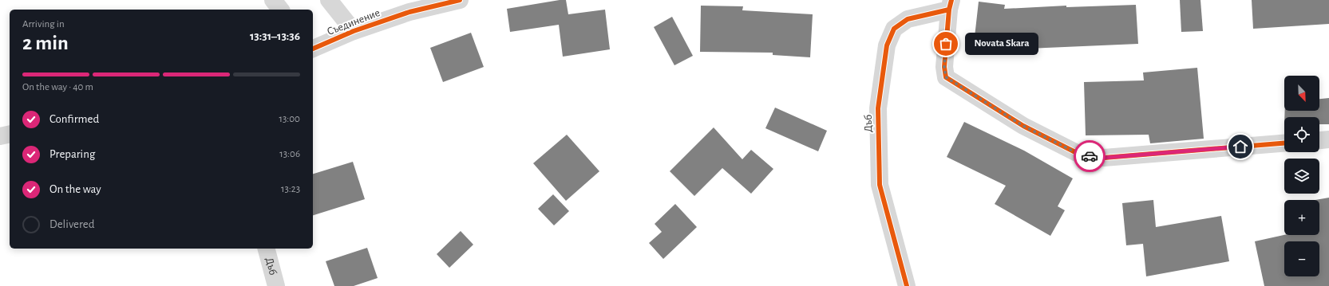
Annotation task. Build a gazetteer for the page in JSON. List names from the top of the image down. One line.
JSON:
{"streets":{"street":["Съединение","Дъб"]},"places":["Novata Skara"],"north":"bottom right","page":{"heading":["2 min","Arriving in","13:31–13:36"],"bubble":"Novata Skara","bar":"On the way · 40 m","map_buttons":["+","−"],"list":[["Confirmed","13:00"],["Preparing","13:06"],["On the way","13:23"],"Delivered"]}}
